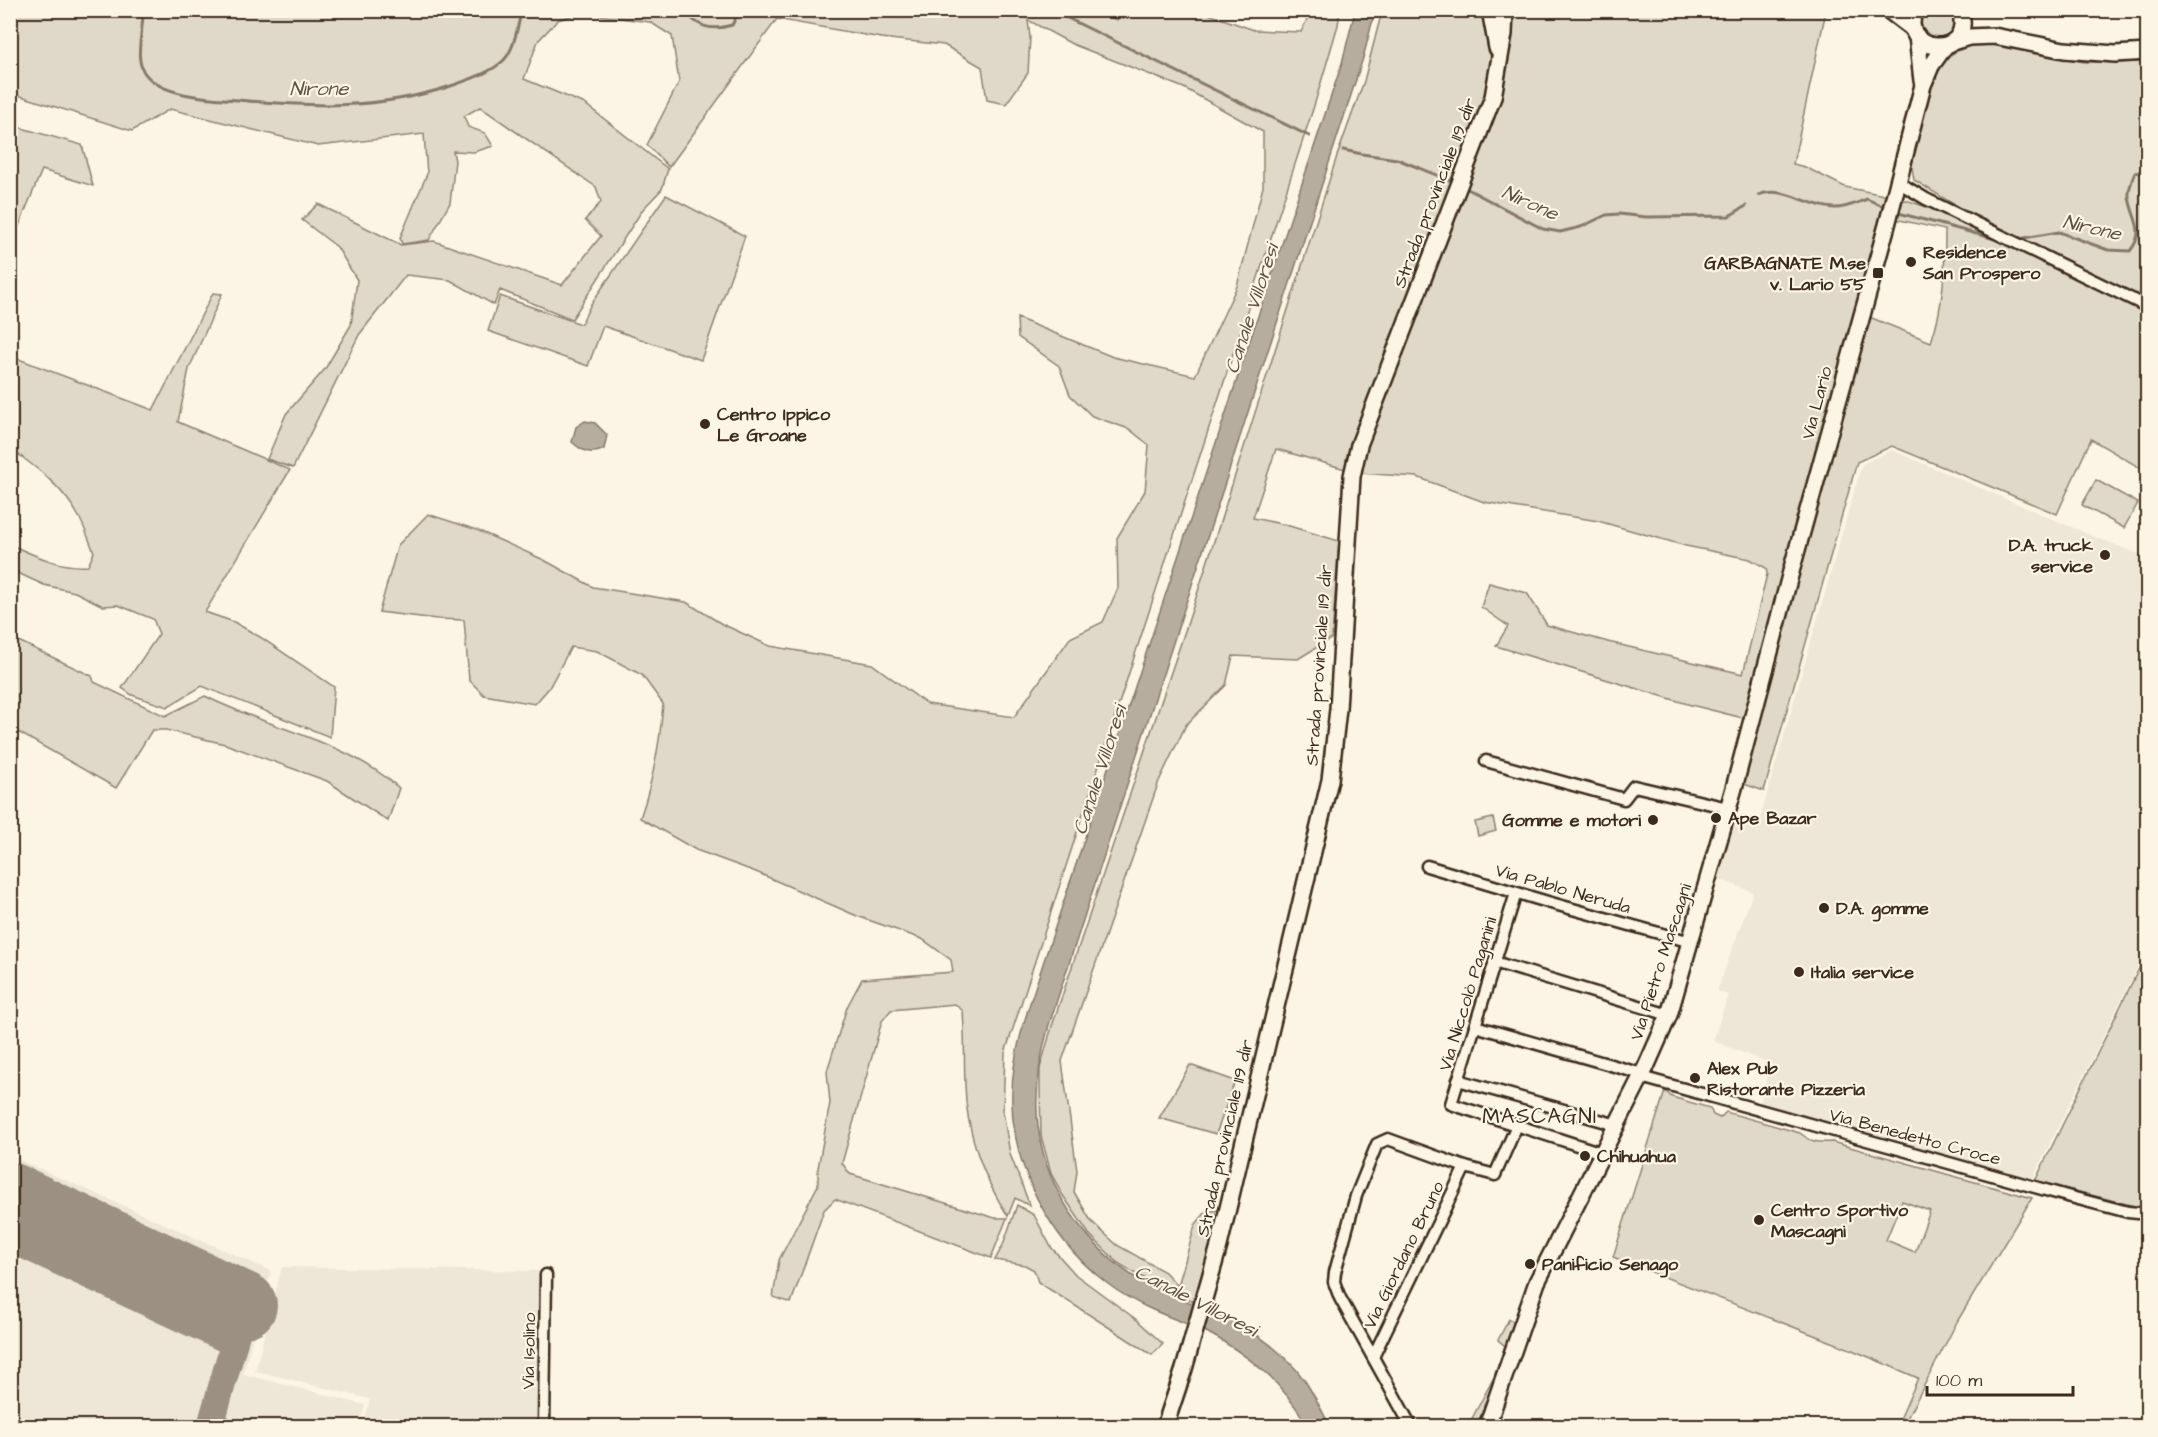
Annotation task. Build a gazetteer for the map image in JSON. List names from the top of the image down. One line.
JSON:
{"streets":{"street":["Strada provinciale 119 dir","Via Lario","Via Pablo Neruda","Via Pietro Mascagni","Via Niccolò Paganini","Via Benedetto Croce","Via Giordano Bruno","Via Isolino"]},"crossings":[["Via Lario","Via Pietro Mascagni"],["Via Pablo Neruda","Via Pietro Mascagni"],["Via Pablo Neruda","Via Niccolò Paganini"],["Via Pietro Mascagni","Via Benedetto Croce"],["Via Niccolò Paganini","Via Benedetto Croce"]],"districts":["MASCAGNI"],"water":["Nirone","Canale Villoresi"],"places":{"other":["Residence San Prospero","Centro Ippico Le Groane","D.A. truck service","Ape Bazar","Gomme e motori","D.A. gomme","Italia service","Alex Pub Ristorante Pizzeria","Chihuahua","Centro Sportivo Mascagni","Panificio Senago"],"transit":["GARBAGNATE M.se v. Lario 55"]},"scale_bar":"100 m"}
